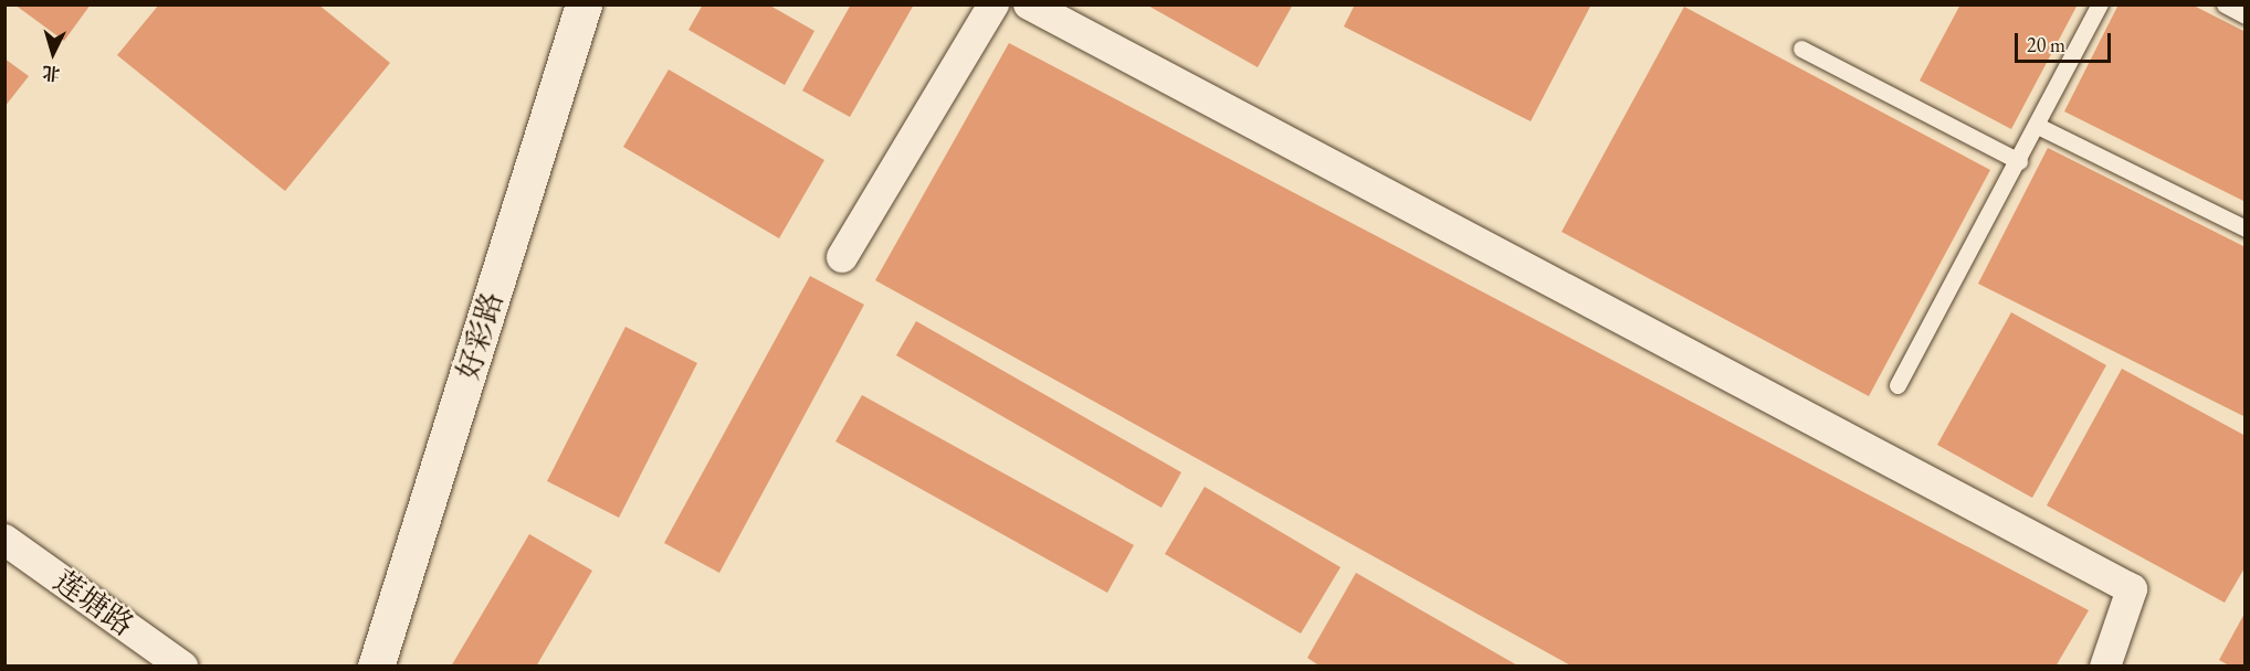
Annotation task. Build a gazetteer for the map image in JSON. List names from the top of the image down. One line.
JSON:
{"streets":{"street":["好彩路","莲塘路"]},"scale_bar":"20 m","north":"bottom"}
